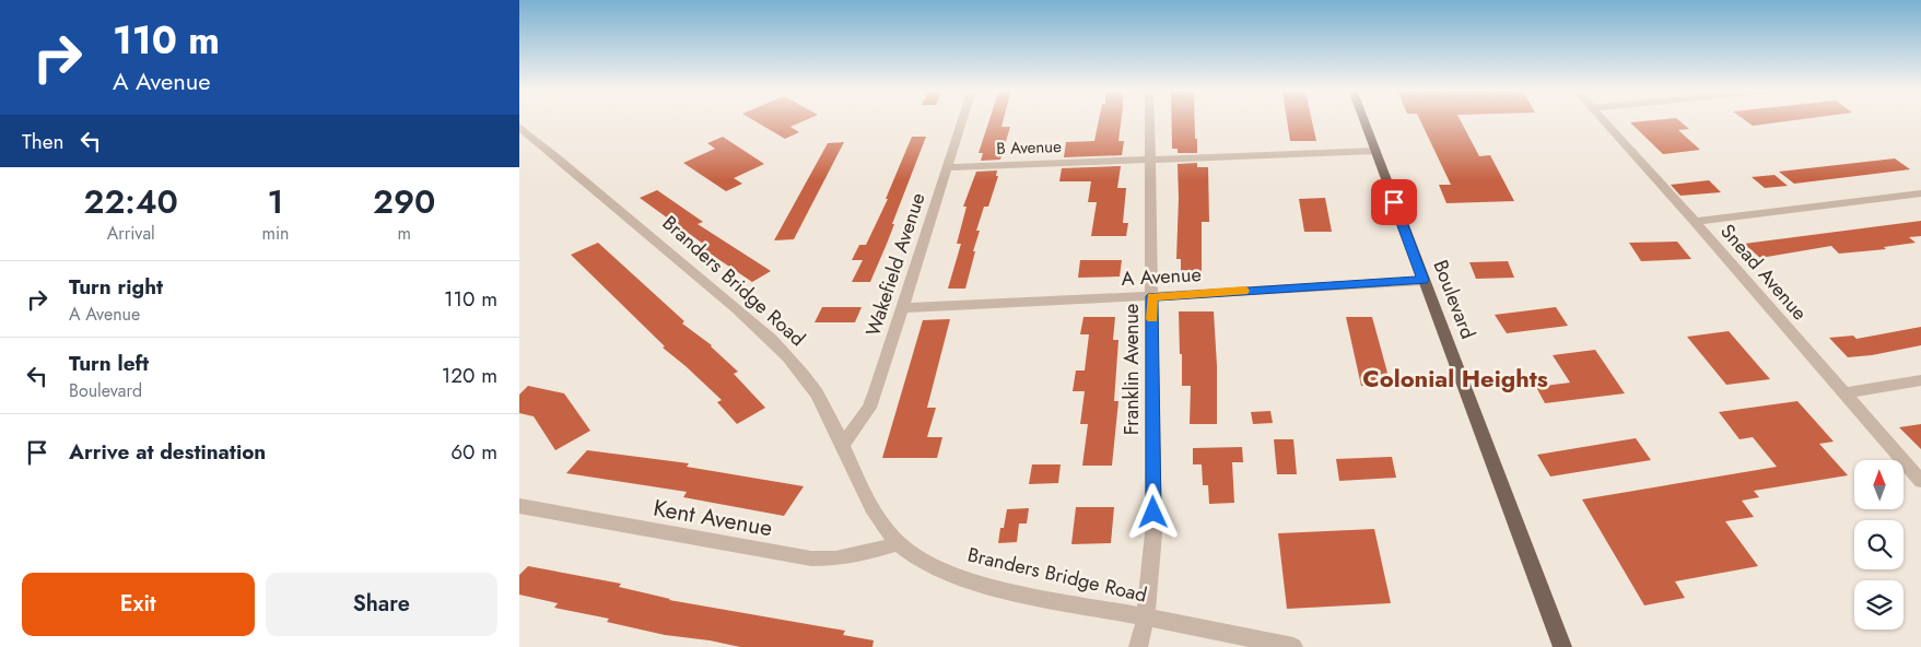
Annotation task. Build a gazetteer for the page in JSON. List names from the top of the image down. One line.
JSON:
{"streets":{"main road":["Boulevard"],"street":["B Avenue","Wakefield Avenue","Snead Avenue","A Avenue","Branders Bridge Road","Franklin Avenue","Kent Avenue"]},"crossings":[["B Avenue","Wakefield Avenue"],["B Avenue","Boulevard"],["B Avenue","Franklin Avenue"],["Wakefield Avenue","A Avenue"],["Wakefield Avenue","Branders Bridge Road"],["A Avenue","Boulevard"],["A Avenue","Franklin Avenue"],["Branders Bridge Road","Franklin Avenue"],["Branders Bridge Road","Kent Avenue"]],"districts":["Colonial Heights"],"north":"top","page":{"turn":["110 m","A Avenue"],"then":"Then","eta":["22:40","Arrival","1","min","290","m"],"list":[{"name":"Turn right","note":"A Avenue","value":"110 m"},{"name":"Turn left","note":"Boulevard","value":"120 m"},{"name":"Arrive at destination","value":"60 m"}],"buttons":["Exit","Share"]}}
